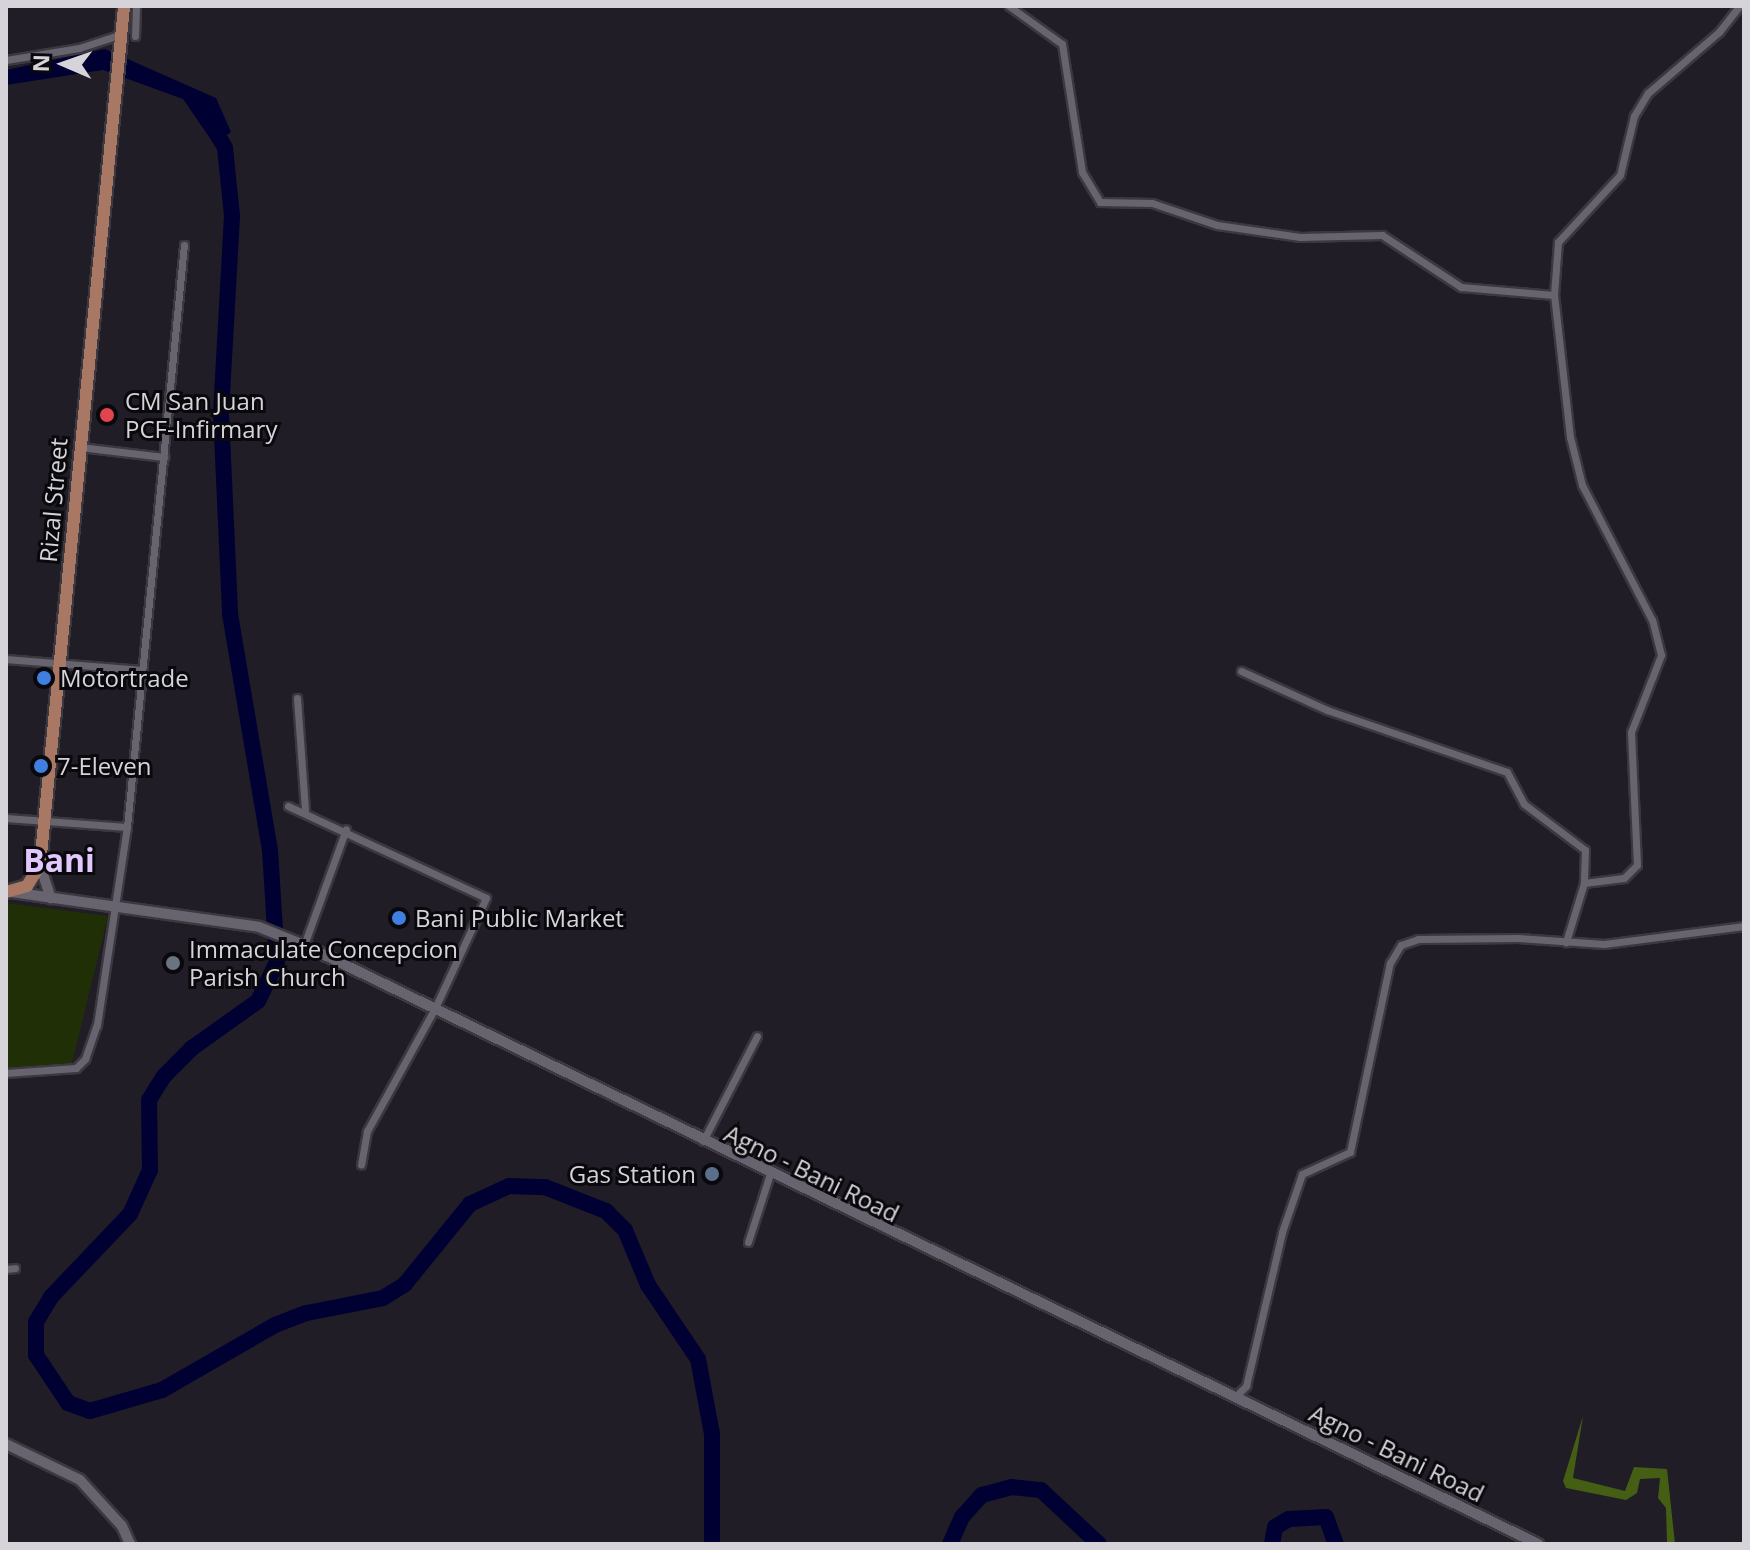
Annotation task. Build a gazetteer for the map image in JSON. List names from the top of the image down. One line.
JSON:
{"streets":{"main road":["Rizal Street","Agno - Bani Road"]},"districts":["Bani"],"places":["CM San Juan PCF-Infirmary","Motortrade","7-Eleven","Bani Public Market","Immaculate Concepcion Parish Church","Gas Station"],"north":"left"}
